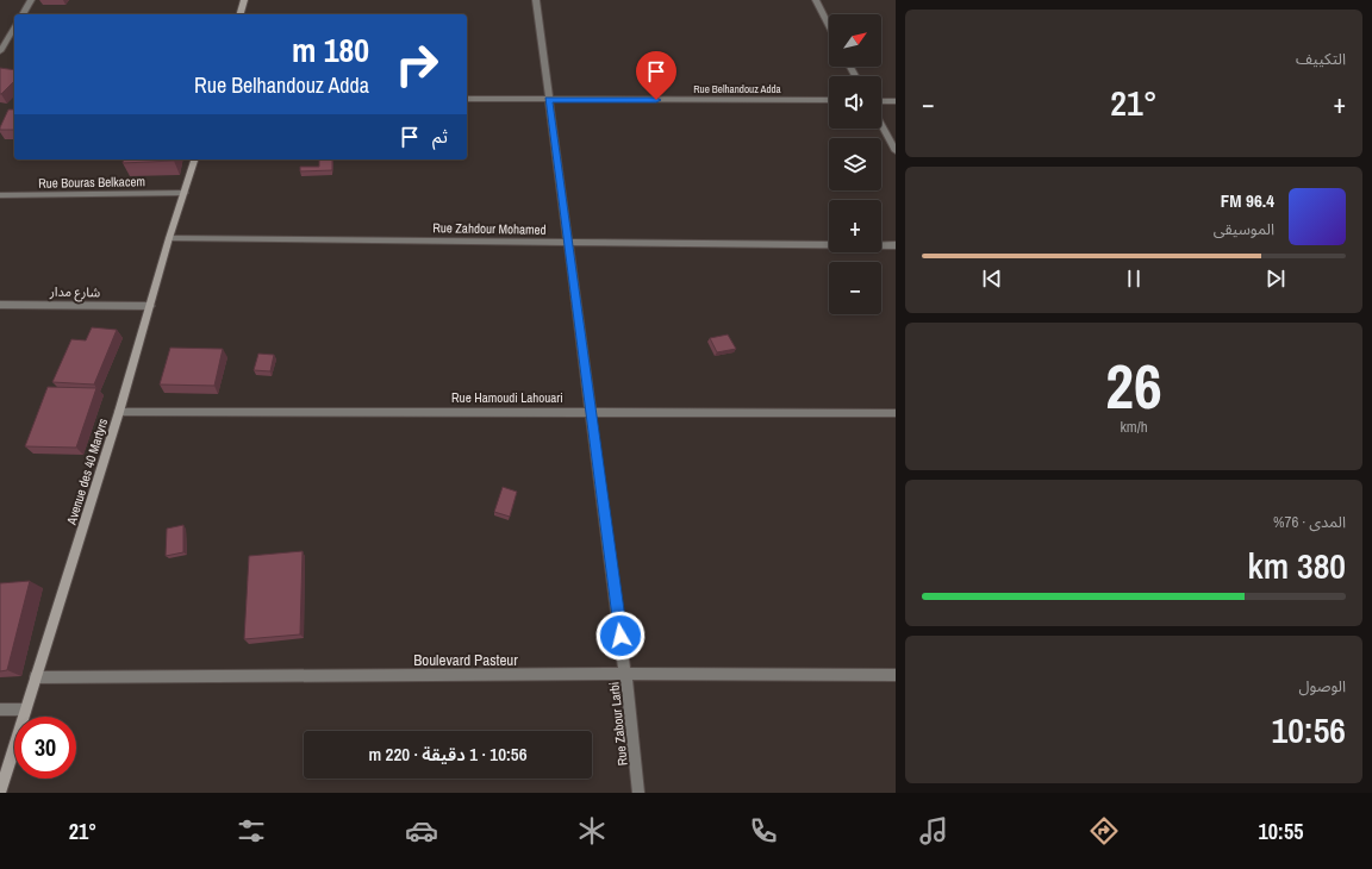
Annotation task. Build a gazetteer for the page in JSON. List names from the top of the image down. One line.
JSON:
{"streets":{"main road":["Avenue des 40 Martyrs"],"street":["Rue Belhandouz Adda","Rue Bouras Belkacem","Rue Zahdour Mohamed","شارع مدار","Rue Hamoudi Lahouari","Boulevard Pasteur","Rue Zabour Larbi"]},"crossings":[["Rue Belhandouz Adda","Rue Zabour Larbi"],["Rue Bouras Belkacem","Avenue des 40 Martyrs"],["Rue Zahdour Mohamed","Avenue des 40 Martyrs"],["Rue Zahdour Mohamed","Rue Zabour Larbi"],["شارع مدار","Avenue des 40 Martyrs"],["Rue Hamoudi Lahouari","Avenue des 40 Martyrs"],["Rue Hamoudi Lahouari","Rue Zabour Larbi"],["Avenue des 40 Martyrs","Boulevard Pasteur"],["Boulevard Pasteur","Rue Zabour Larbi"]],"north":"top right","page":{"tile":["التكييف",["26","km/h"],["المدى · 76%","380 km"],["الوصول","10:56"]],"map_buttons":["+","−"],"turn":["180 m","Rue Belhandouz Adda"],"heat":["−","21°","+"],"then":"ثم","song":["96.4 FM","الموسيقى"],"limit":"30","trip":"10:56 · 1 دقيقة · 220 m","tabs":["10:55","21°"]}}
